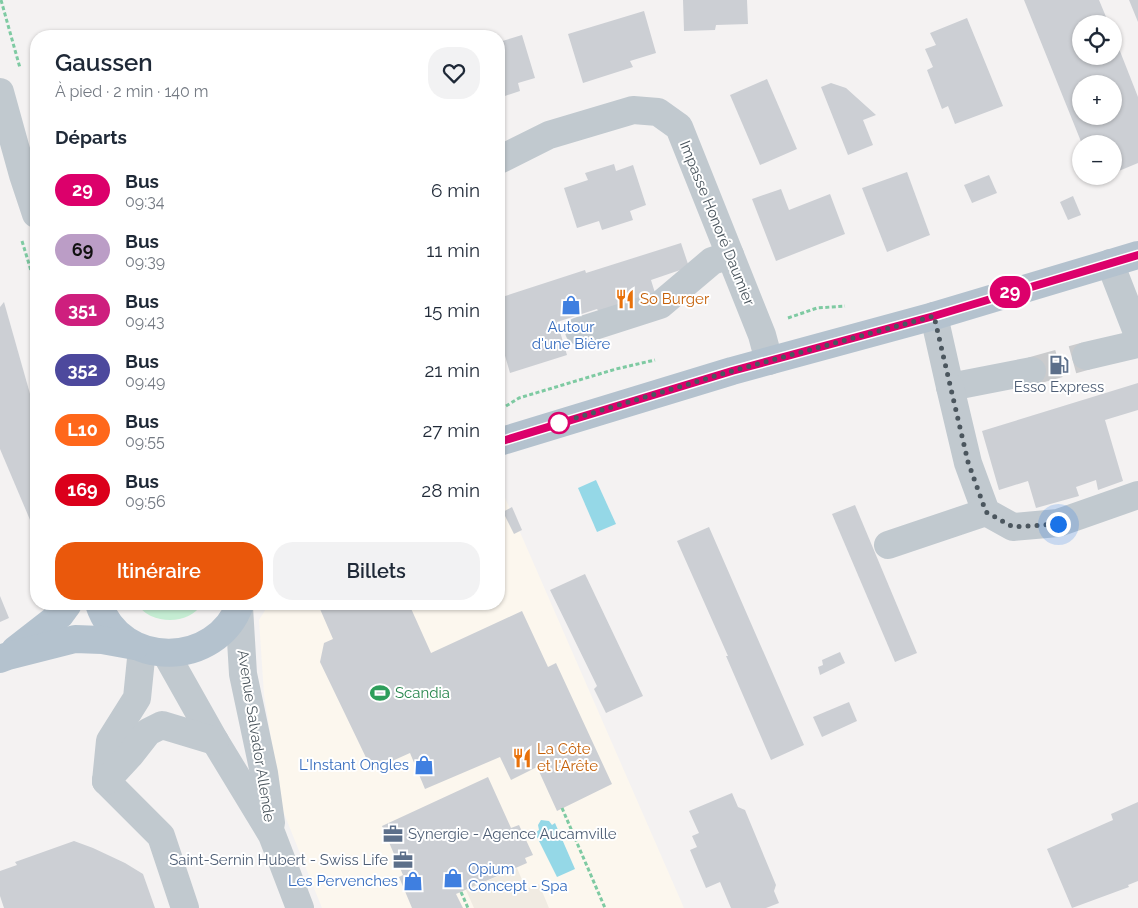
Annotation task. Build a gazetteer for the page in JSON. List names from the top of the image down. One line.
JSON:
{"streets":{"street":["Impasse Honoré Daumier","Avenue Salvador Allende"]},"places":{"restaurant":["So Burger","La Côte et l'Arête"],"shop":["Autour d'une Bière","L'Instant Ongles","Opium Concept - Spa","Les Pervenches"],"fuel station":["Esso Express"],"sports":["Scandia"],"office":["Synergie - Agence Aucamville","Saint-Sernin Hubert - Swiss Life"]},"lines":["bus line 29"],"page":{"on_map":"29","map_buttons":["+","−"],"heading":[["Gaussen","À pied · 2 min · 140 m"],"Départs"],"list":[{"mark":"29","name":"Bus","note":"09:34","value":"6 min"},{"mark":"69","name":"Bus","note":"09:39","value":"11 min"},{"mark":"351","name":"Bus","note":"09:43","value":"15 min"},{"mark":"352","name":"Bus","note":"09:49","value":"21 min"},{"mark":"L10","name":"Bus","note":"09:55","value":"27 min"},{"mark":"169","name":"Bus","note":"09:56","value":"28 min"}],"buttons":["Itinéraire","Billets"]}}
